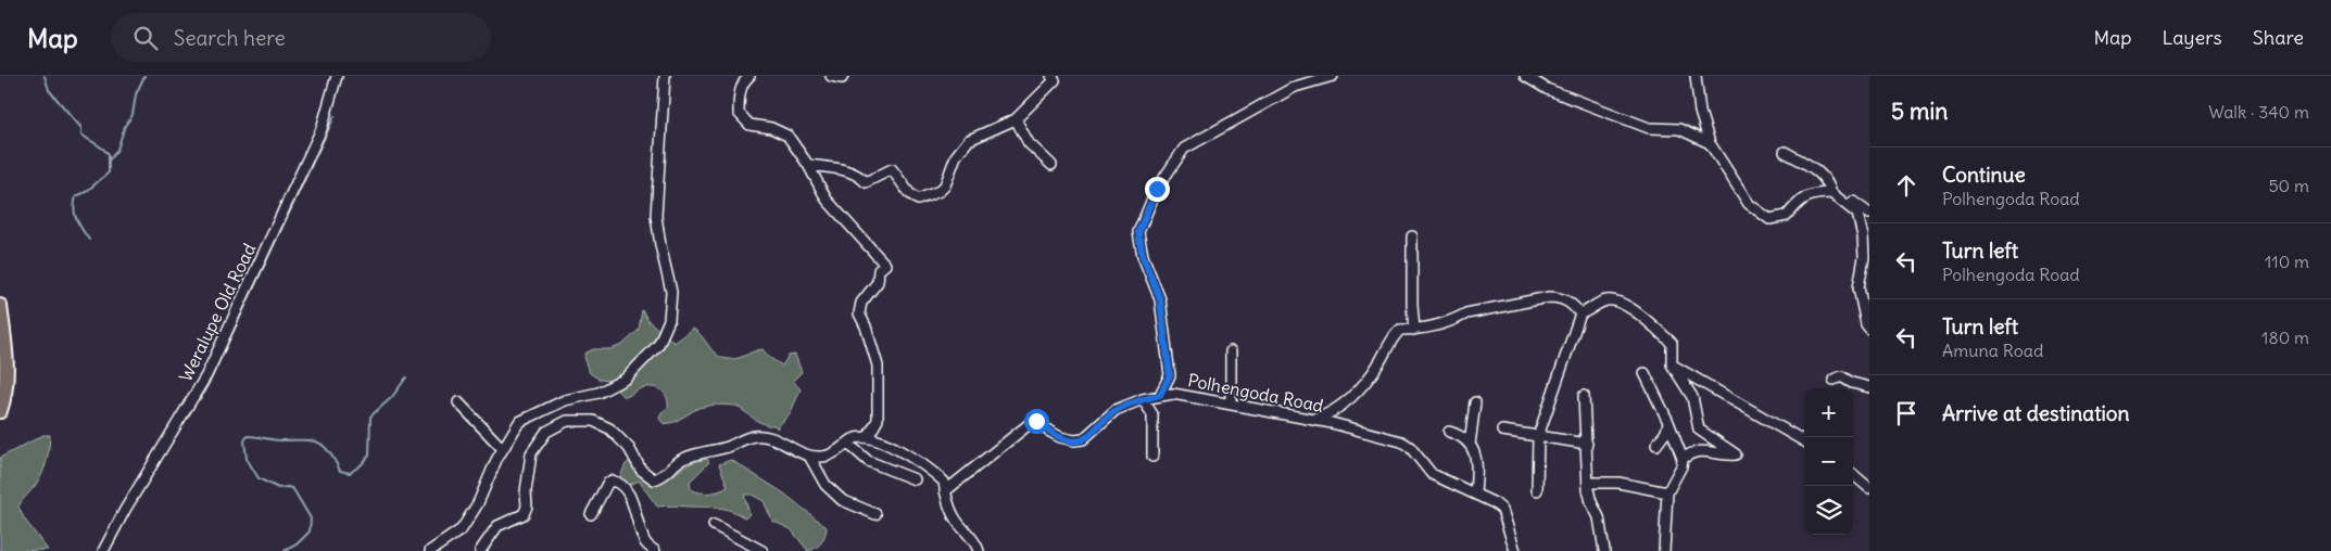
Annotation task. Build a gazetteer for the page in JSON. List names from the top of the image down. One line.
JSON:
{"streets":{"street":["Weralupe Old Road","Polhengoda Road"]},"page":{"header":"Map","search":"Search here","nav":["Map","Layers","Share"],"heading":["5 min","Walk · 340 m"],"list":[["Continue","Polhengoda Road","50 m"],["Turn left","Polhengoda Road","110 m"],["Turn left","Amuna Road","180 m"],"Arrive at destination"],"map_buttons":["+","−"]}}
